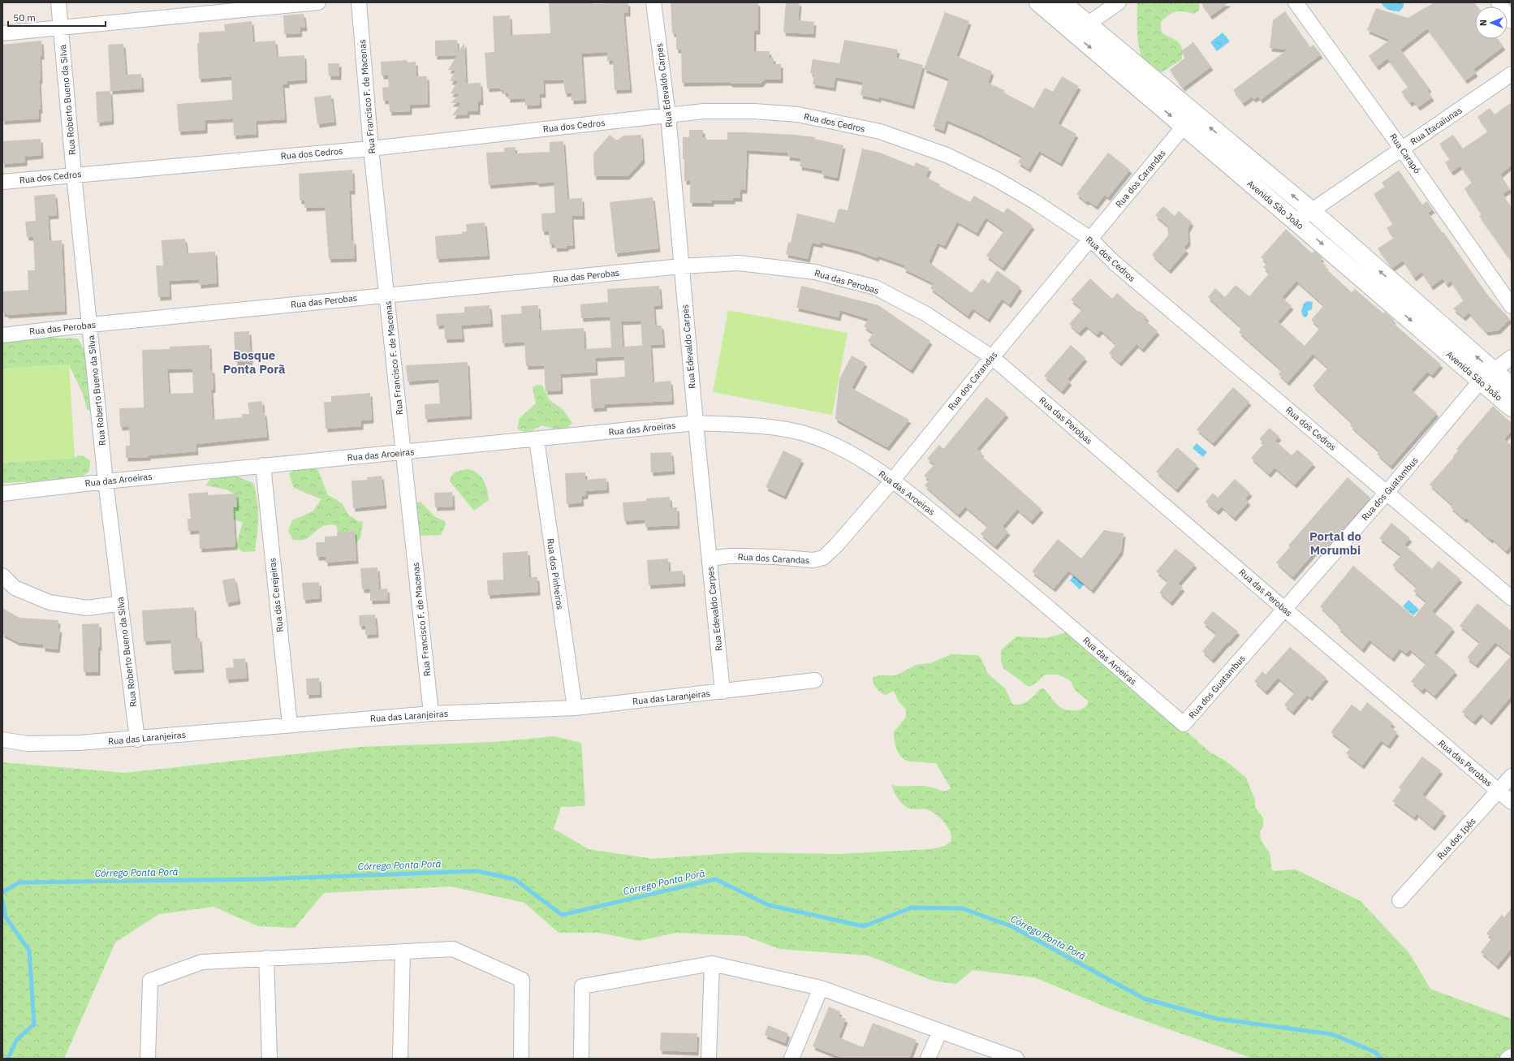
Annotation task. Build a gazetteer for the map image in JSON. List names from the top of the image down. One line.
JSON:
{"streets":{"street":["Rua Edevaldo Carpes","Rua Francisco F. de Macenas","Rua Roberto Bueno da Silva","Rua dos Cedros","Rua Itacaíunas","Rua Carapó","Rua dos Carandas","Avenida São João","Rua das Perobas","Rua das Aroeiras","Rua dos Guatambus","Rua dos Pinheiros","Rua das Cerejeiras","Rua das Laranjeiras","Rua dos Ipês"]},"crossings":[["Rua Edevaldo Carpes","Rua dos Cedros"],["Rua Edevaldo Carpes","Rua dos Carandas"],["Rua Edevaldo Carpes","Rua das Perobas"],["Rua Edevaldo Carpes","Rua das Aroeiras"],["Rua Edevaldo Carpes","Rua das Laranjeiras"],["Rua Francisco F. de Macenas","Rua dos Cedros"],["Rua Francisco F. de Macenas","Rua das Perobas"],["Rua Francisco F. de Macenas","Rua das Aroeiras"],["Rua Francisco F. de Macenas","Rua das Laranjeiras"],["Rua Roberto Bueno da Silva","Rua dos Cedros"],["Rua Roberto Bueno da Silva","Rua das Perobas"],["Rua Roberto Bueno da Silva","Rua das Aroeiras"],["Rua Roberto Bueno da Silva","Rua das Laranjeiras"],["Rua dos Cedros","Rua dos Carandas"],["Rua dos Cedros","Rua dos Guatambus"],["Rua Itacaíunas","Rua Carapó"],["Rua Itacaíunas","Avenida São João"],["Rua dos Carandas","Avenida São João"],["Rua dos Carandas","Rua das Perobas"],["Rua dos Carandas","Rua das Aroeiras"],["Avenida São João","Rua dos Guatambus"],["Rua das Perobas","Rua dos Guatambus"],["Rua das Perobas","Rua dos Ipês"],["Rua das Aroeiras","Rua dos Guatambus"],["Rua das Aroeiras","Rua dos Pinheiros"],["Rua das Aroeiras","Rua das Cerejeiras"],["Rua dos Pinheiros","Rua das Laranjeiras"],["Rua das Cerejeiras","Rua das Laranjeiras"]],"districts":["Bosque Ponta Porã","Portal do Morumbi"],"water":["Córrego Ponta Porã"],"scale_bar":"50 m","north":"left"}
